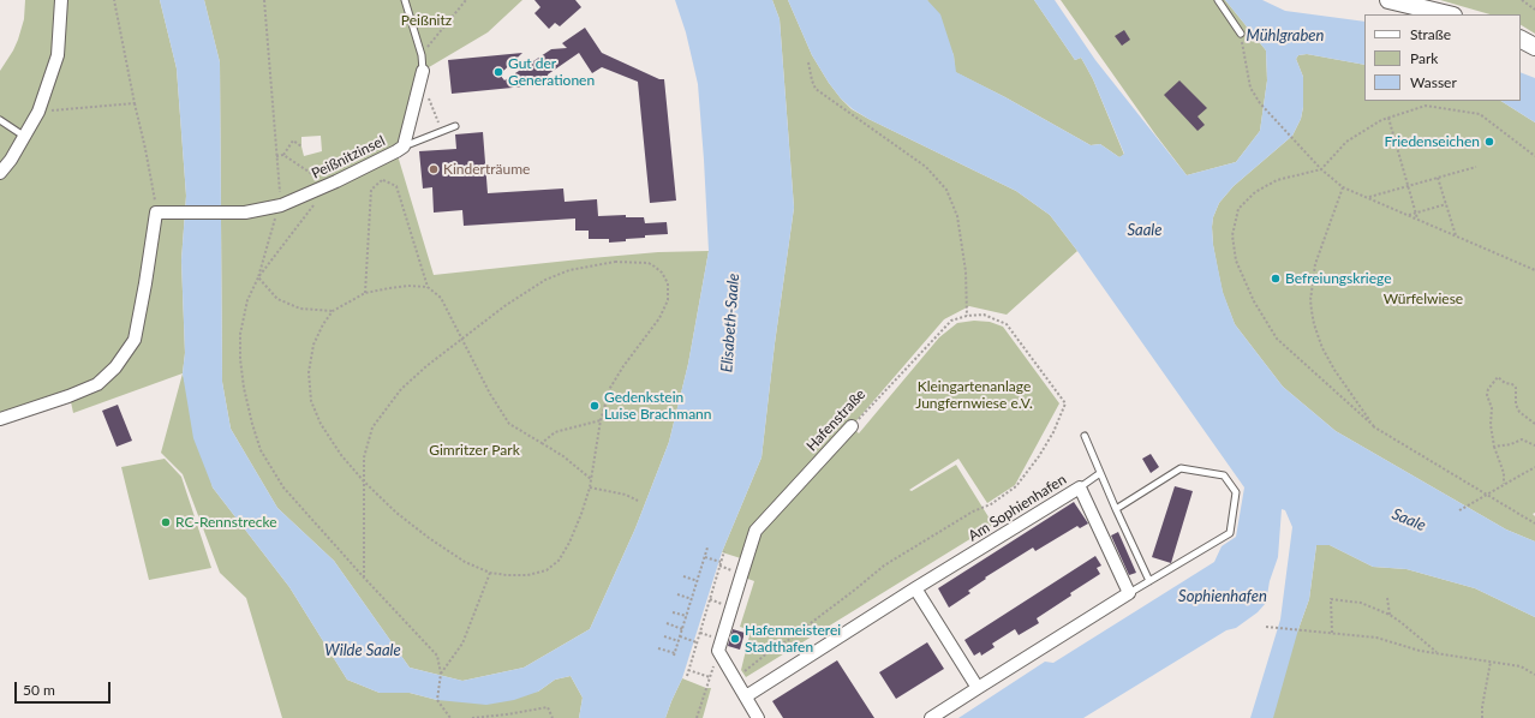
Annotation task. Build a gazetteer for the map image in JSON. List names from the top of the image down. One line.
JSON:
{"streets":{"street":["Peißnitzinsel","Hafenstraße","Am Sophienhafen"]},"water":["Mühlgraben","Saale","Elisabeth-Saale","Sophienhafen","Wilde Saale"],"parks":["Peißnitz","Würfelwiese","Kleingartenanlage Jungfernwiese e.V.","Gimritzer Park"],"places":["Gut der Generationen","Friedenseichen","Kinderträume","Befreiungskriege","Gedenkstein Luise Brachmann","RC-Rennstrecke","Hafenmeisterei Stadthafen"],"legend":["Straße","Park","Wasser"],"scale_bar":"50 m"}
